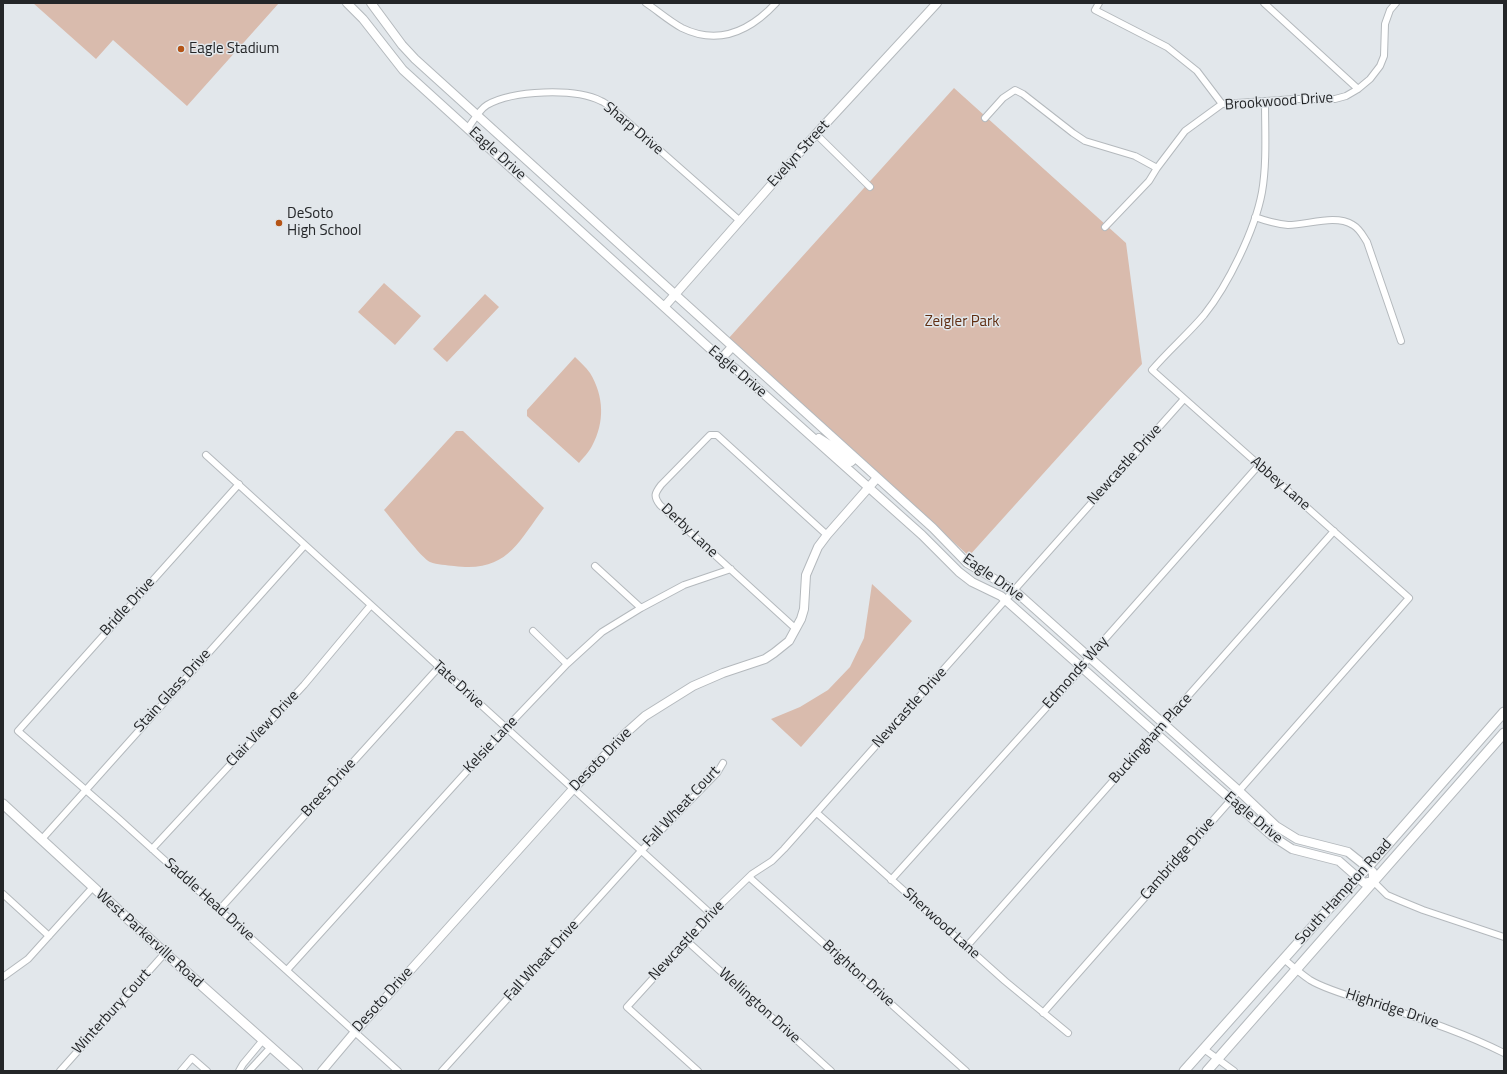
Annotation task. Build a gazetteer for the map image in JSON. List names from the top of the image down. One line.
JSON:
{"streets":{"main road":["South Hampton Road","West Parkerville Road"],"street":["Brookwood Drive","Sharp Drive","Eagle Drive","Evelyn Street","Newcastle Drive","Abbey Lane","Derby Lane","Bridle Drive","Edmonds Way","Tate Drive","Stain Glass Drive","Clair View Drive","Buckingham Place","Kelsie Lane","Desoto Drive","Brees Drive","Fall Wheat Court","Cambridge Drive","Saddle Head Drive","Sherwood Lane","Fall Wheat Drive","Brighton Drive","Wellington Drive","Highridge Drive","Winterbury Court"]},"crossings":[["Sharp Drive","Eagle Drive"],["Sharp Drive","Evelyn Street"],["Eagle Drive","Evelyn Street"],["Eagle Drive","Newcastle Drive"],["Eagle Drive","Edmonds Way"],["Eagle Drive","Buckingham Place"],["Eagle Drive","Desoto Drive"],["Eagle Drive","Cambridge Drive"],["Eagle Drive","South Hampton Road"],["Newcastle Drive","Abbey Lane"],["Newcastle Drive","Tate Drive"],["Newcastle Drive","Sherwood Lane"],["Newcastle Drive","Brighton Drive"],["Newcastle Drive","Wellington Drive"],["Abbey Lane","Edmonds Way"],["Abbey Lane","Buckingham Place"],["Abbey Lane","Cambridge Drive"],["Derby Lane","Kelsie Lane"],["Derby Lane","Desoto Drive"],["Bridle Drive","Tate Drive"],["Bridle Drive","Saddle Head Drive"],["Edmonds Way","Sherwood Lane"],["Tate Drive","Stain Glass Drive"],["Tate Drive","Clair View Drive"],["Tate Drive","Kelsie Lane"],["Tate Drive","Desoto Drive"],["Tate Drive","Brees Drive"],["Tate Drive","Fall Wheat Court"],["Tate Drive","Fall Wheat Drive"],["Stain Glass Drive","Saddle Head Drive"],["Stain Glass Drive","West Parkerville Road"],["Clair View Drive","Saddle Head Drive"],["Buckingham Place","Sherwood Lane"],["Kelsie Lane","Saddle Head Drive"],["Desoto Drive","Saddle Head Drive"],["Brees Drive","Saddle Head Drive"],["Fall Wheat Court","Fall Wheat Drive"],["Cambridge Drive","Sherwood Lane"],["South Hampton Road","Highridge Drive"],["West Parkerville Road","Winterbury Court"]],"parks":["Zeigler Park"],"places":["Eagle Stadium","DeSoto High School"]}
